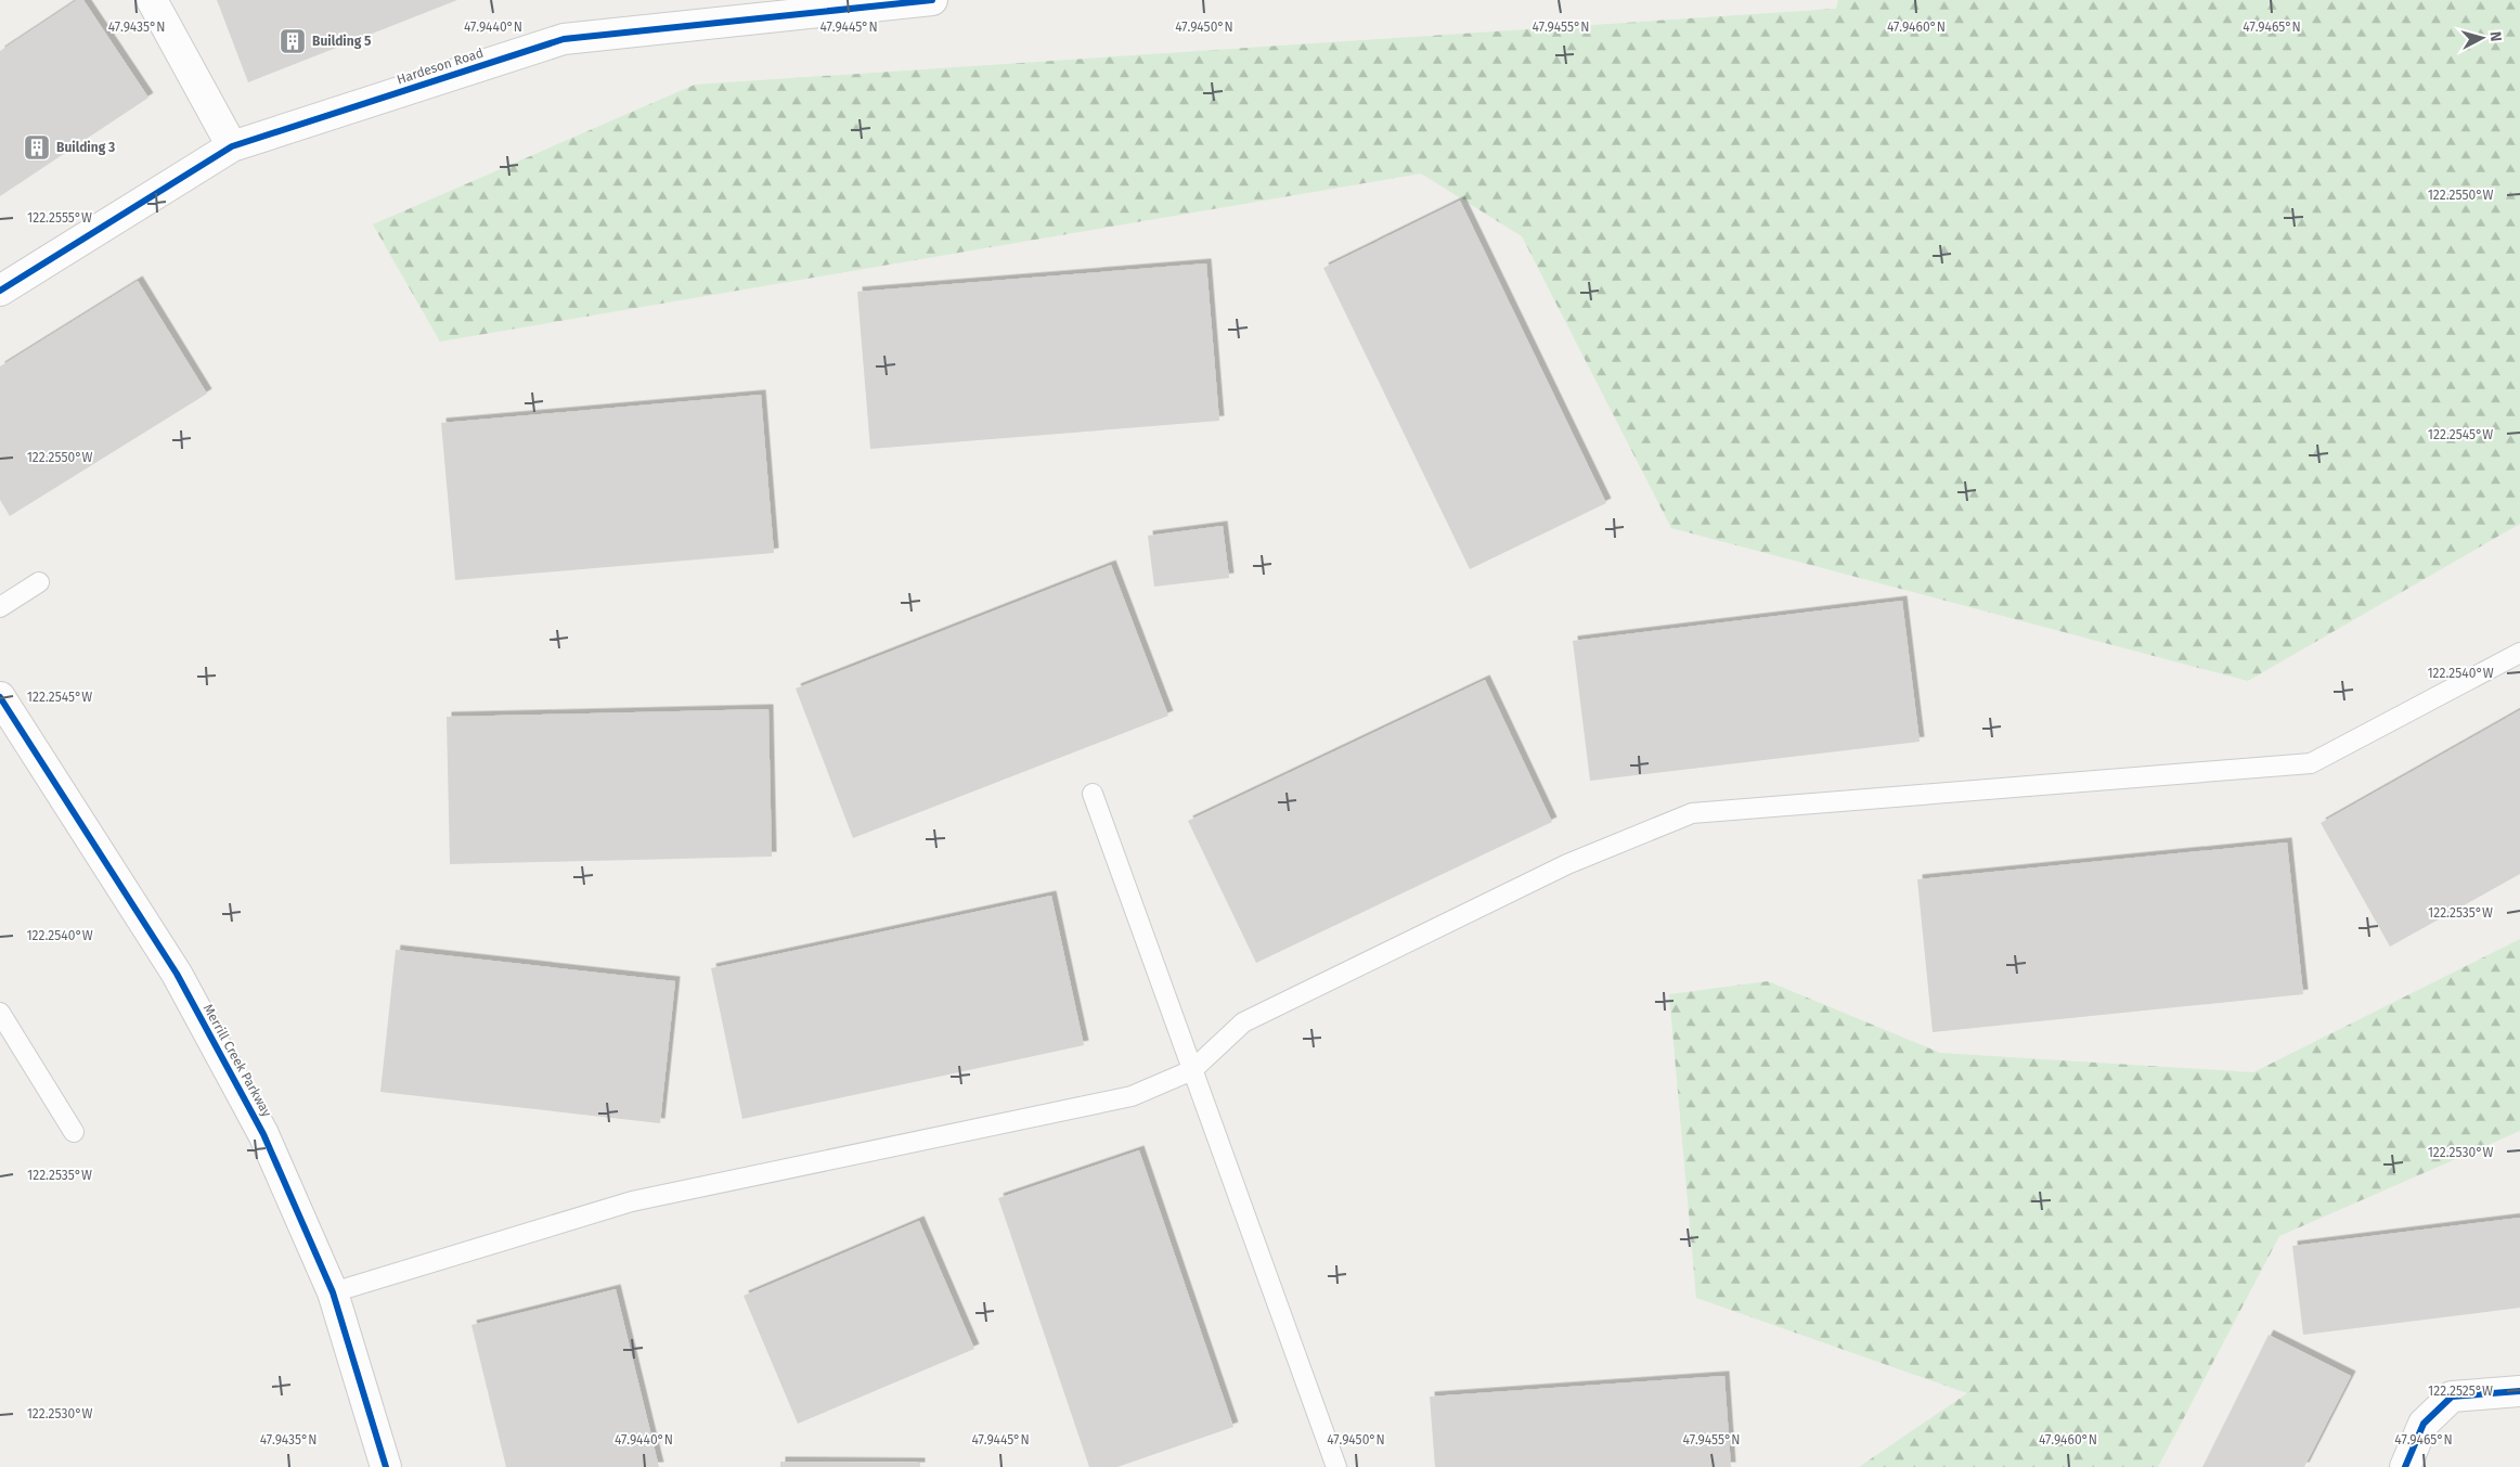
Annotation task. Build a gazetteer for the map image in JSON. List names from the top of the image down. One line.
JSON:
{"streets":{"street":["Hardeson Road","Merrill Creek Parkway"]},"places":{"building":["Building 5","Building 3"]},"north":"right","coordinates":["47.9435°N","47.9440°N","47.9445°N","47.9450°N","47.9455°N","47.9460°N","47.9465°N","122.2550°W","122.2555°W","122.2545°W","122.2540°W","122.2535°W","122.2530°W","122.2525°W"]}
